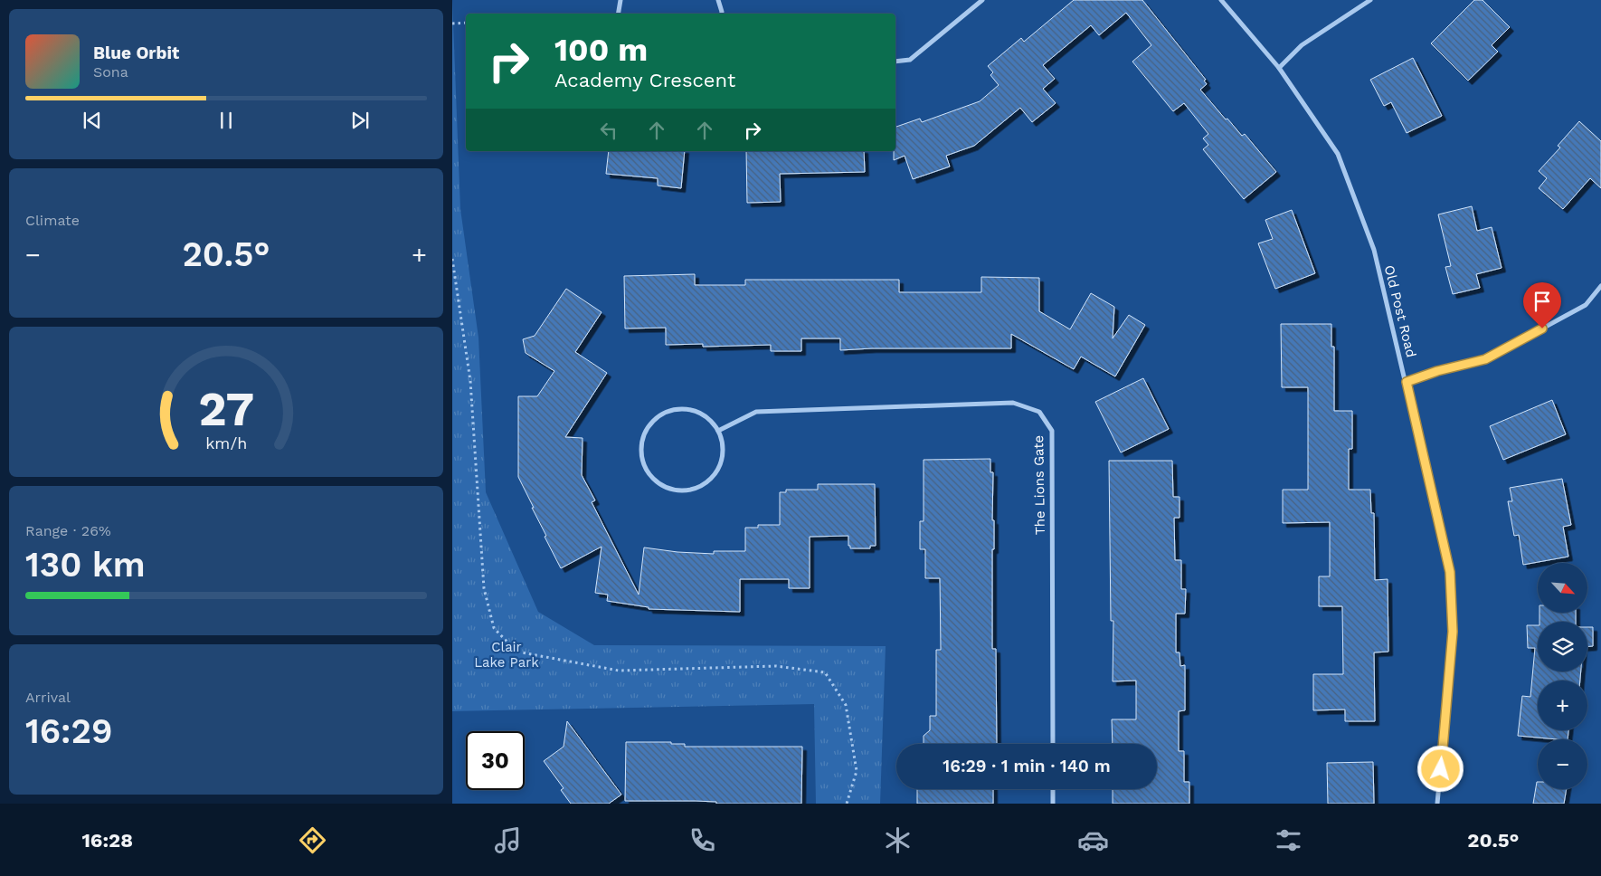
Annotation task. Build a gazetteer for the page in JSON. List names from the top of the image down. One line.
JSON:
{"streets":{"street":["Old Post Road","The Lions Gate"]},"parks":["Clair Lake Park"],"north":"bottom right","page":{"turn":["100 m","Academy Crescent"],"song":["Blue Orbit","Sona"],"tile":["Climate",["Range · 26%","130 km"],["Arrival","16:29"]],"heat":["−","20.5°","+"],"map_buttons":["+","−"],"limit":"30","trip":"16:29 · 1 min · 140 m","tabs":["16:28","20.5°"],"gauge":["27","km/h"]}}
